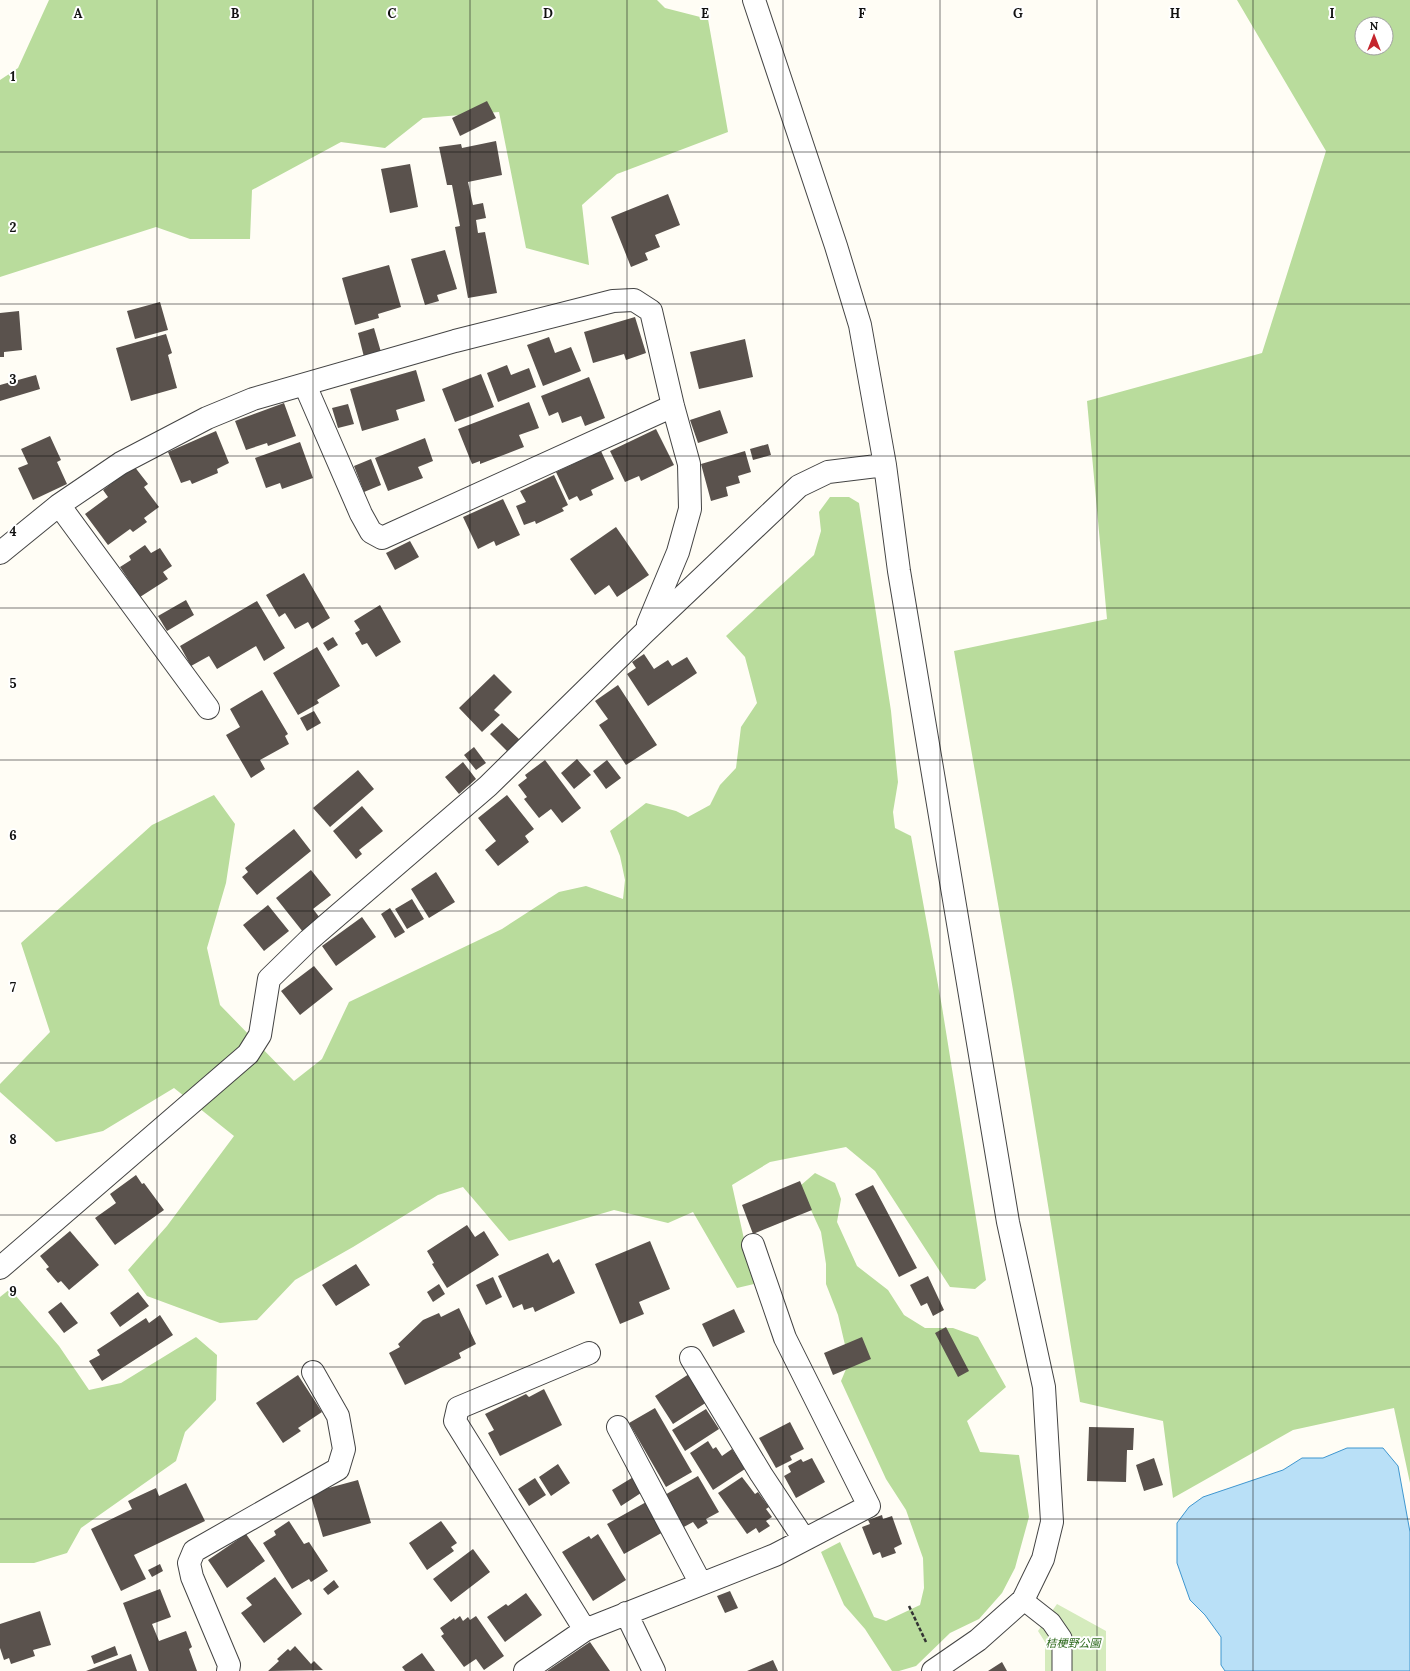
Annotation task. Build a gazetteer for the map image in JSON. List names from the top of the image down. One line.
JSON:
{"parks":["桔梗野公園"],"north":"top","grid":{"columns":["A","B","C","D","E","F","G","H","I"],"rows":["1","2","3","4","5","6","7","8","9"]}}
